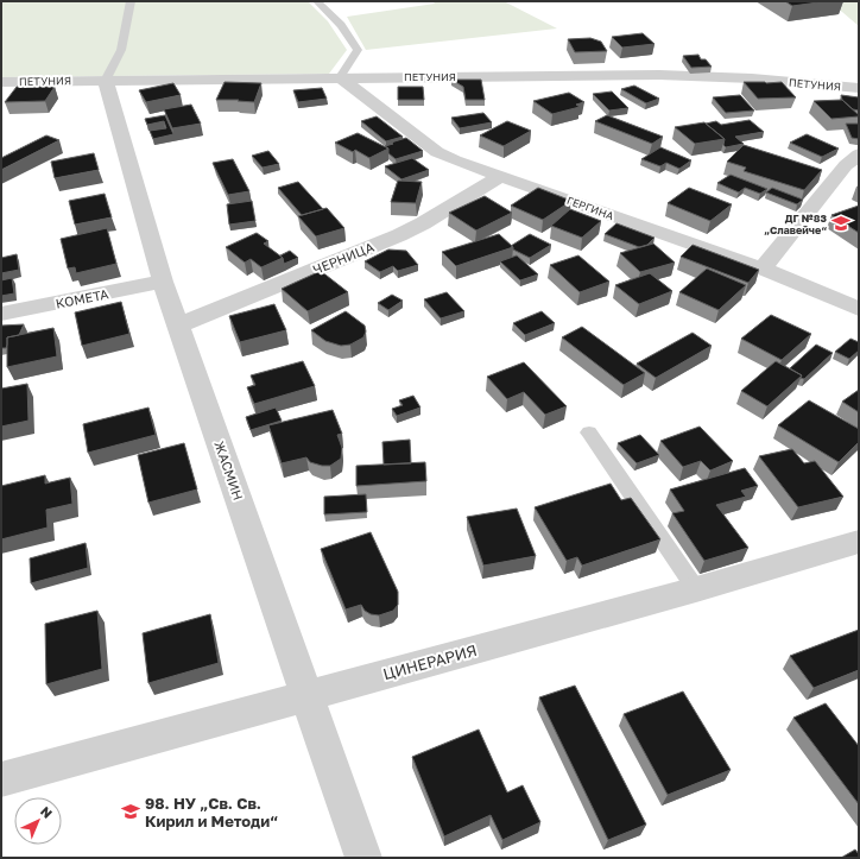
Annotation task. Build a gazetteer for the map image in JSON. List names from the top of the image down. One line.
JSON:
{"streets":{"street":["ПЕТУНИЯ","ГЕРГИНА","ЧЕРНИЦА","КОМЕТА","ЖАСМИН","ЦИНЕРАРИЯ"]},"crossings":[["ПЕТУНИЯ","ГЕРГИНА"],["ПЕТУНИЯ","ЖАСМИН"],["ГЕРГИНА","ЧЕРНИЦА"],["ЧЕРНИЦА","ЖАСМИН"],["КОМЕТА","ЖАСМИН"],["ЖАСМИН","ЦИНЕРАРИЯ"]],"places":{"school or university":["ДГ №83 „Славейче“","98. НУ „Св. Св. Кирил и Методи“"]},"north":"top right"}
